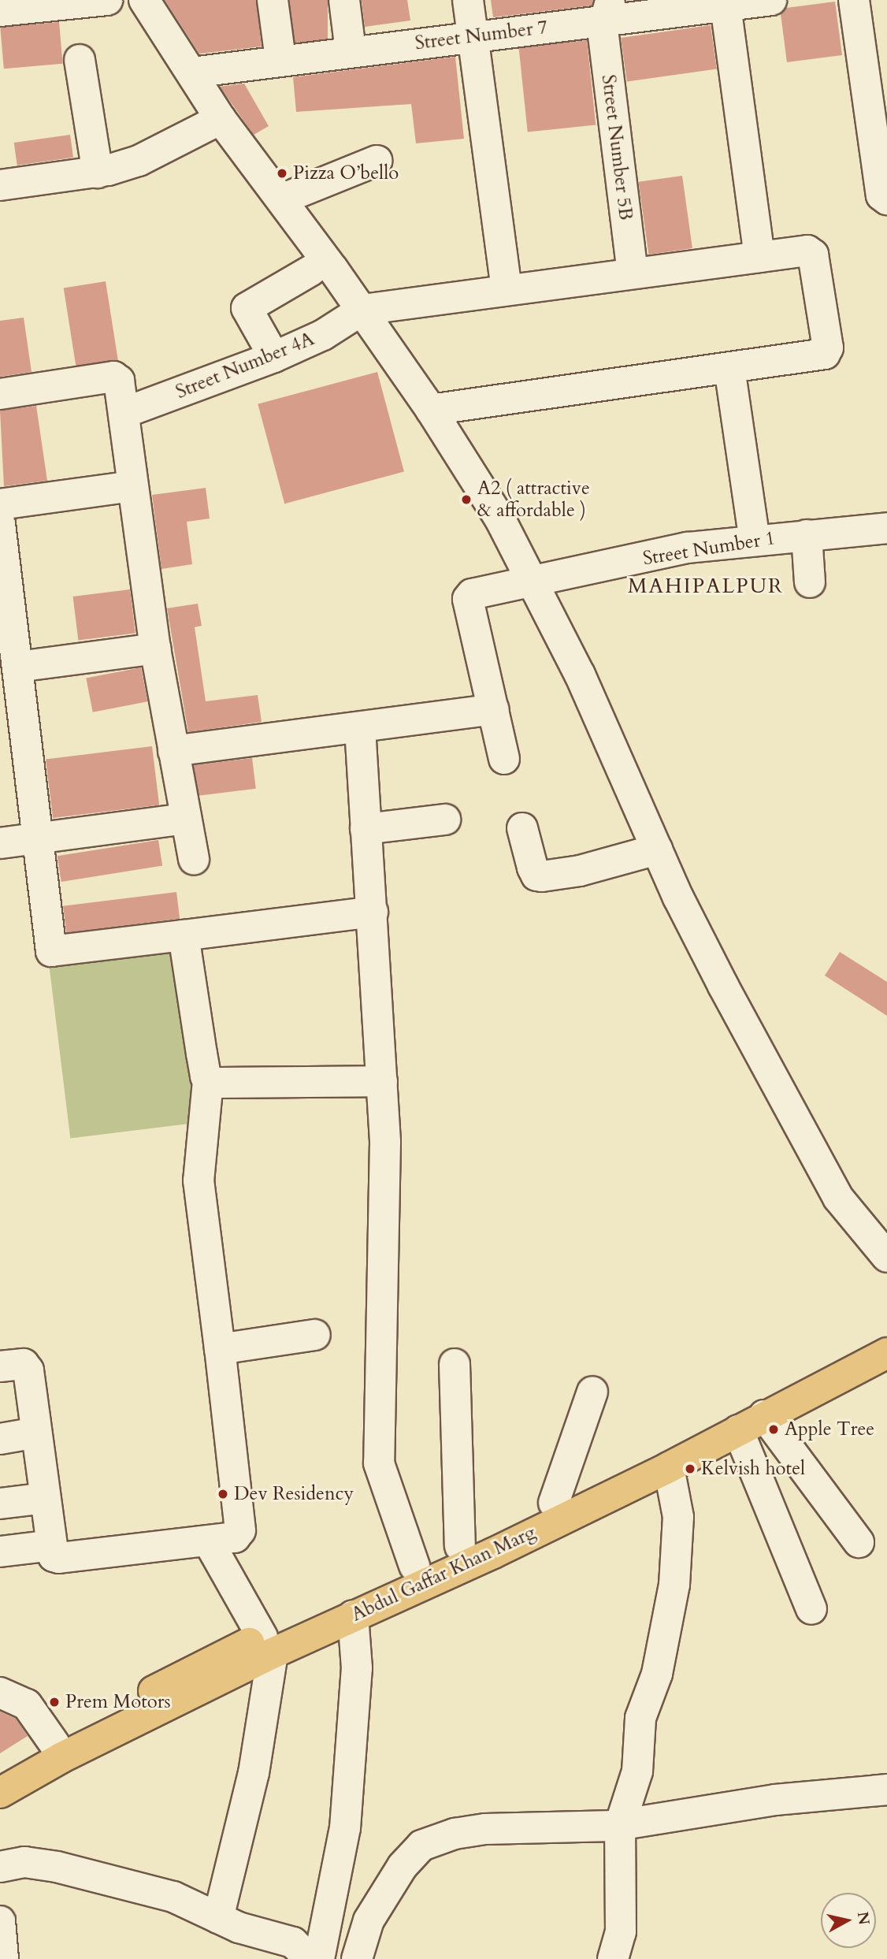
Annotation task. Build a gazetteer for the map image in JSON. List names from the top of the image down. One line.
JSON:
{"streets":{"main road":["Abdul Gaffar Khan Marg"],"street":["Street Number 7","Street Number 5B","Street Number 4A","Street Number 1"]},"crossings":[["Street Number 7","Street Number 5B"]],"districts":["MAHIPALPUR"],"places":["Pizza O’bello","A2 ( attractive & affordable )","Apple Tree","Kelvish hotel","Dev Residency","Prem Motors"],"north":"right"}
